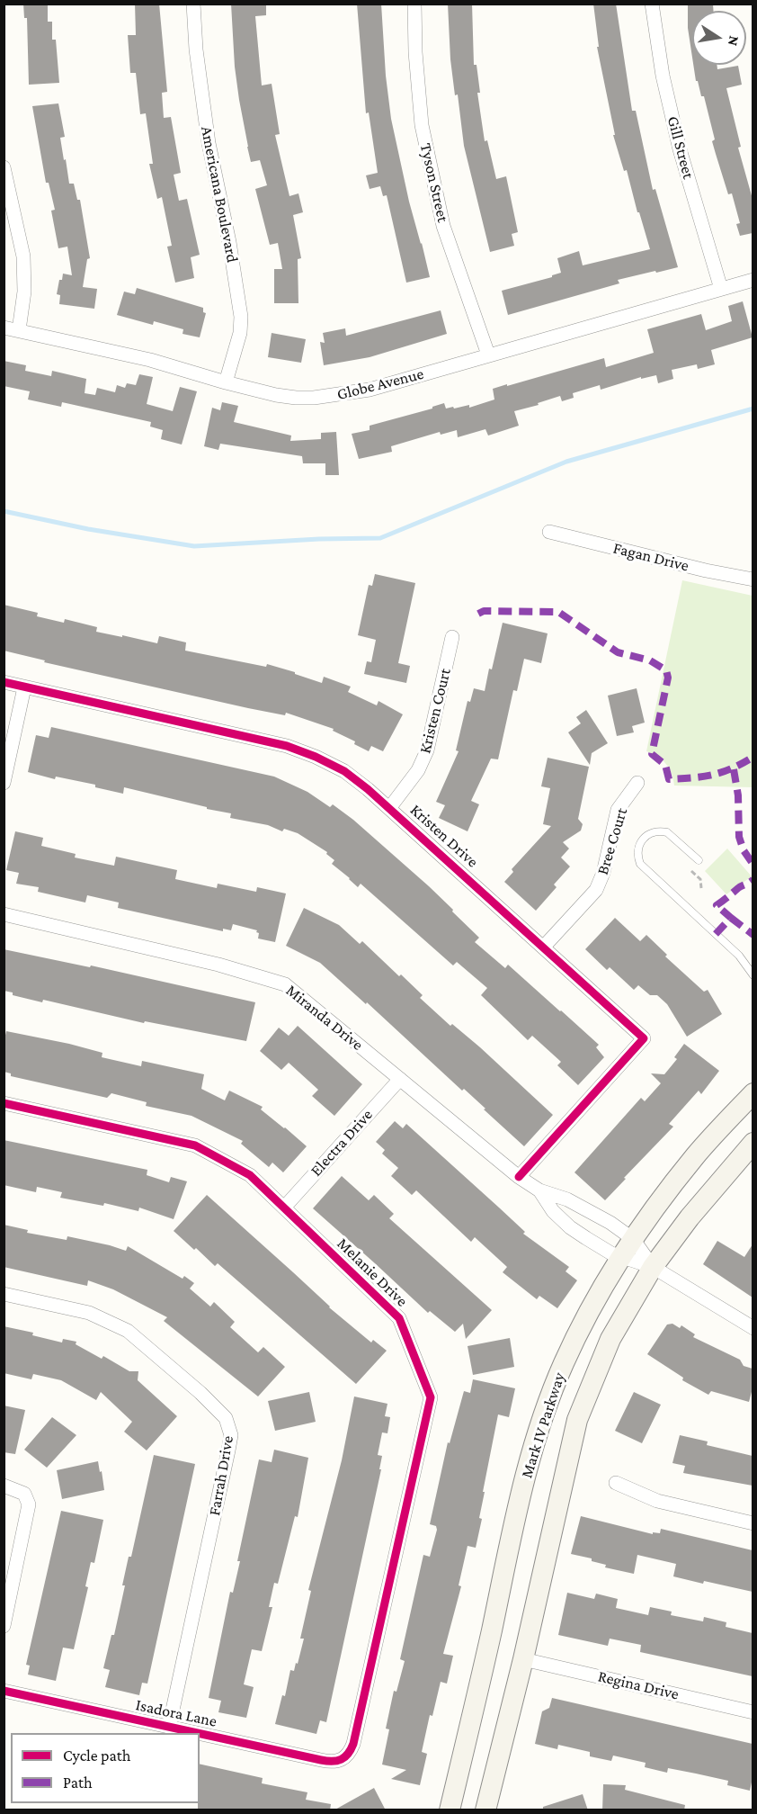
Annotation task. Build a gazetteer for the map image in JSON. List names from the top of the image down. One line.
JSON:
{"streets":{"main road":["Mark IV Parkway"],"street":["Gill Street","Tyson Street","Americana Boulevard","Globe Avenue","Fagan Drive","Kristen Court","Kristen Drive","Bree Court","Miranda Drive","Electra Drive","Melanie Drive","Farrah Drive","Regina Drive","Isadora Lane"]},"crossings":[["Gill Street","Globe Avenue"],["Tyson Street","Globe Avenue"],["Americana Boulevard","Globe Avenue"],["Kristen Court","Kristen Drive"],["Kristen Drive","Bree Court"],["Kristen Drive","Miranda Drive"],["Miranda Drive","Electra Drive"],["Miranda Drive","Mark IV Parkway"],["Electra Drive","Melanie Drive"],["Melanie Drive","Isadora Lane"],["Mark IV Parkway","Regina Drive"],["Farrah Drive","Isadora Lane"]],"legend":["Cycle path","Path"],"north":"right"}
